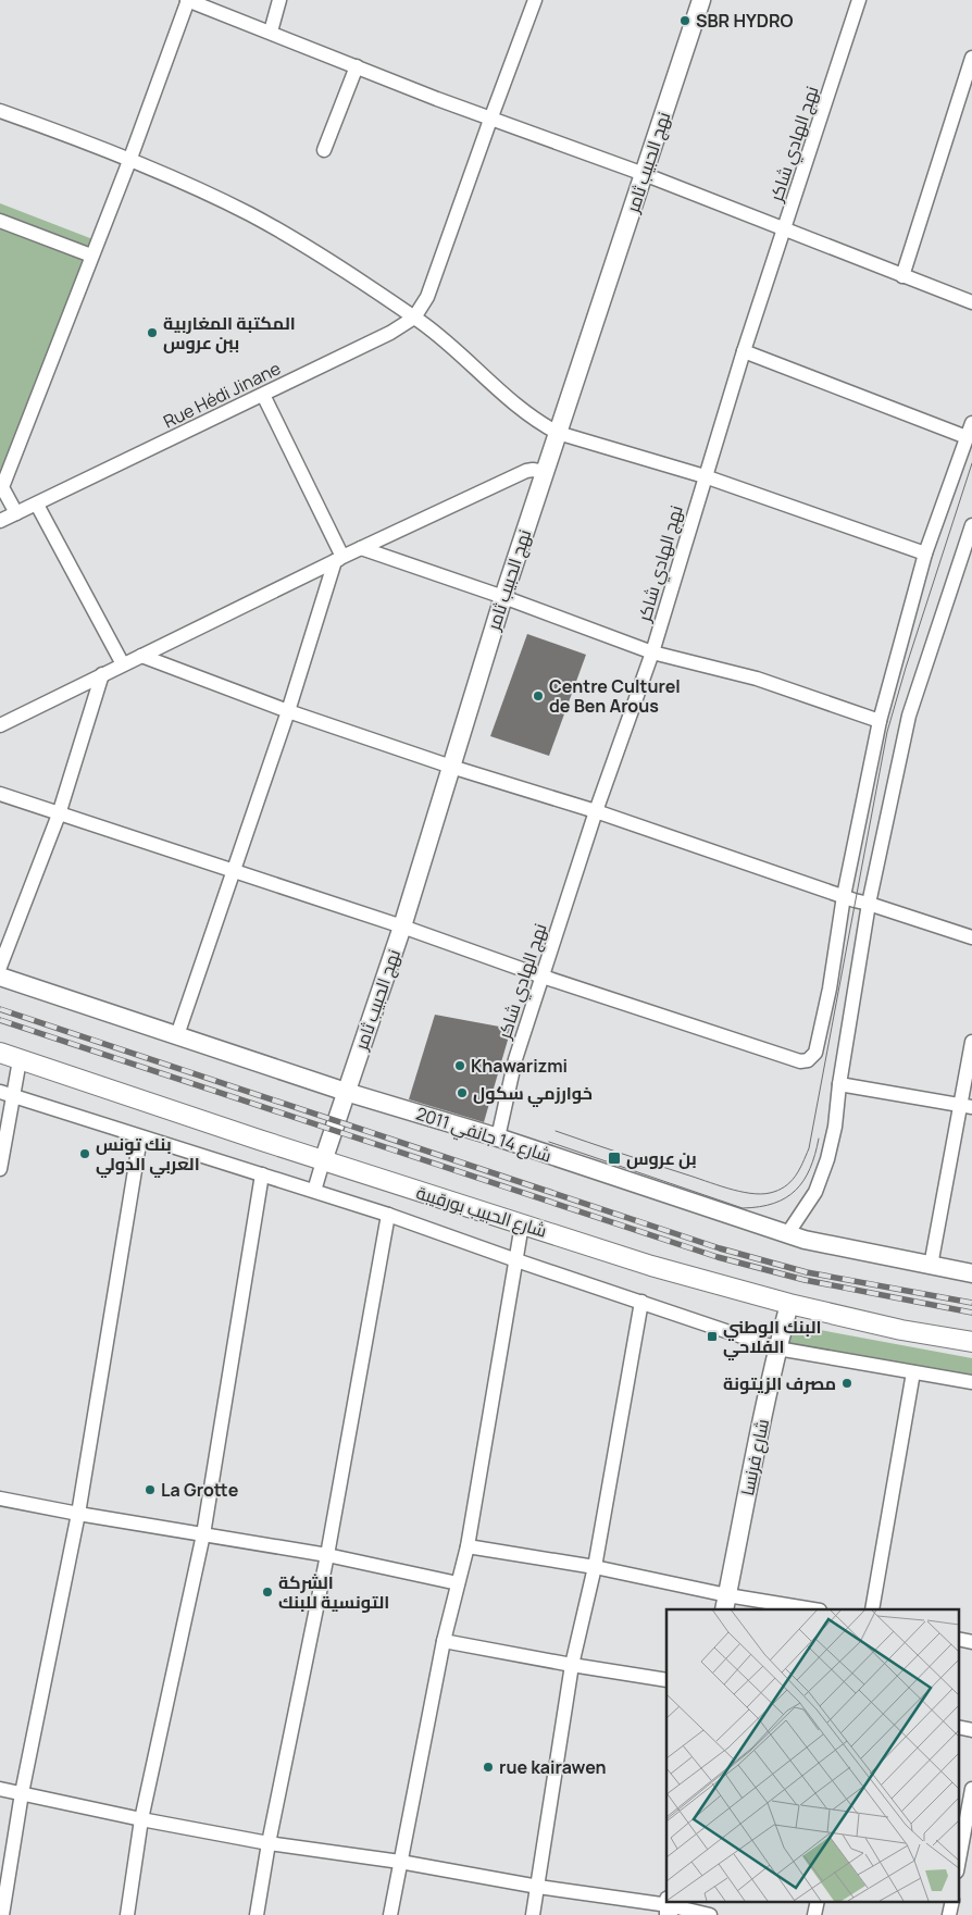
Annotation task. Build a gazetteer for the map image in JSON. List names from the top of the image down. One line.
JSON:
{"streets":{"main road":["شارع الحبيب بورقيبة"],"street":["نهج الهادي شاكر","نهج الحبيب ثامر","Rue Hédi Jinane","شارع 14 جانفي 2011","شارع فرنسا"]},"crossings":[["نهج الهادي شاكر","شارع 14 جانفي 2011"],["نهج الحبيب ثامر","شارع 14 جانفي 2011"],["نهج الحبيب ثامر","شارع الحبيب بورقيبة"],["شارع الحبيب بورقيبة","شارع فرنسا"]],"places":{"other":["SBR HYDRO","المكتبة المغاربية ببن عروس","Centre Culturel de Ben Arous","Khawarizmi","خوارزمي سكول","بنك تونس العربي الدولي","مصرف الزيتونة","La Grotte","الشركة التونسية للبنك","rue kairawen"],"transit":["بن عروس","البنك الوطني الفلاحي"]}}
